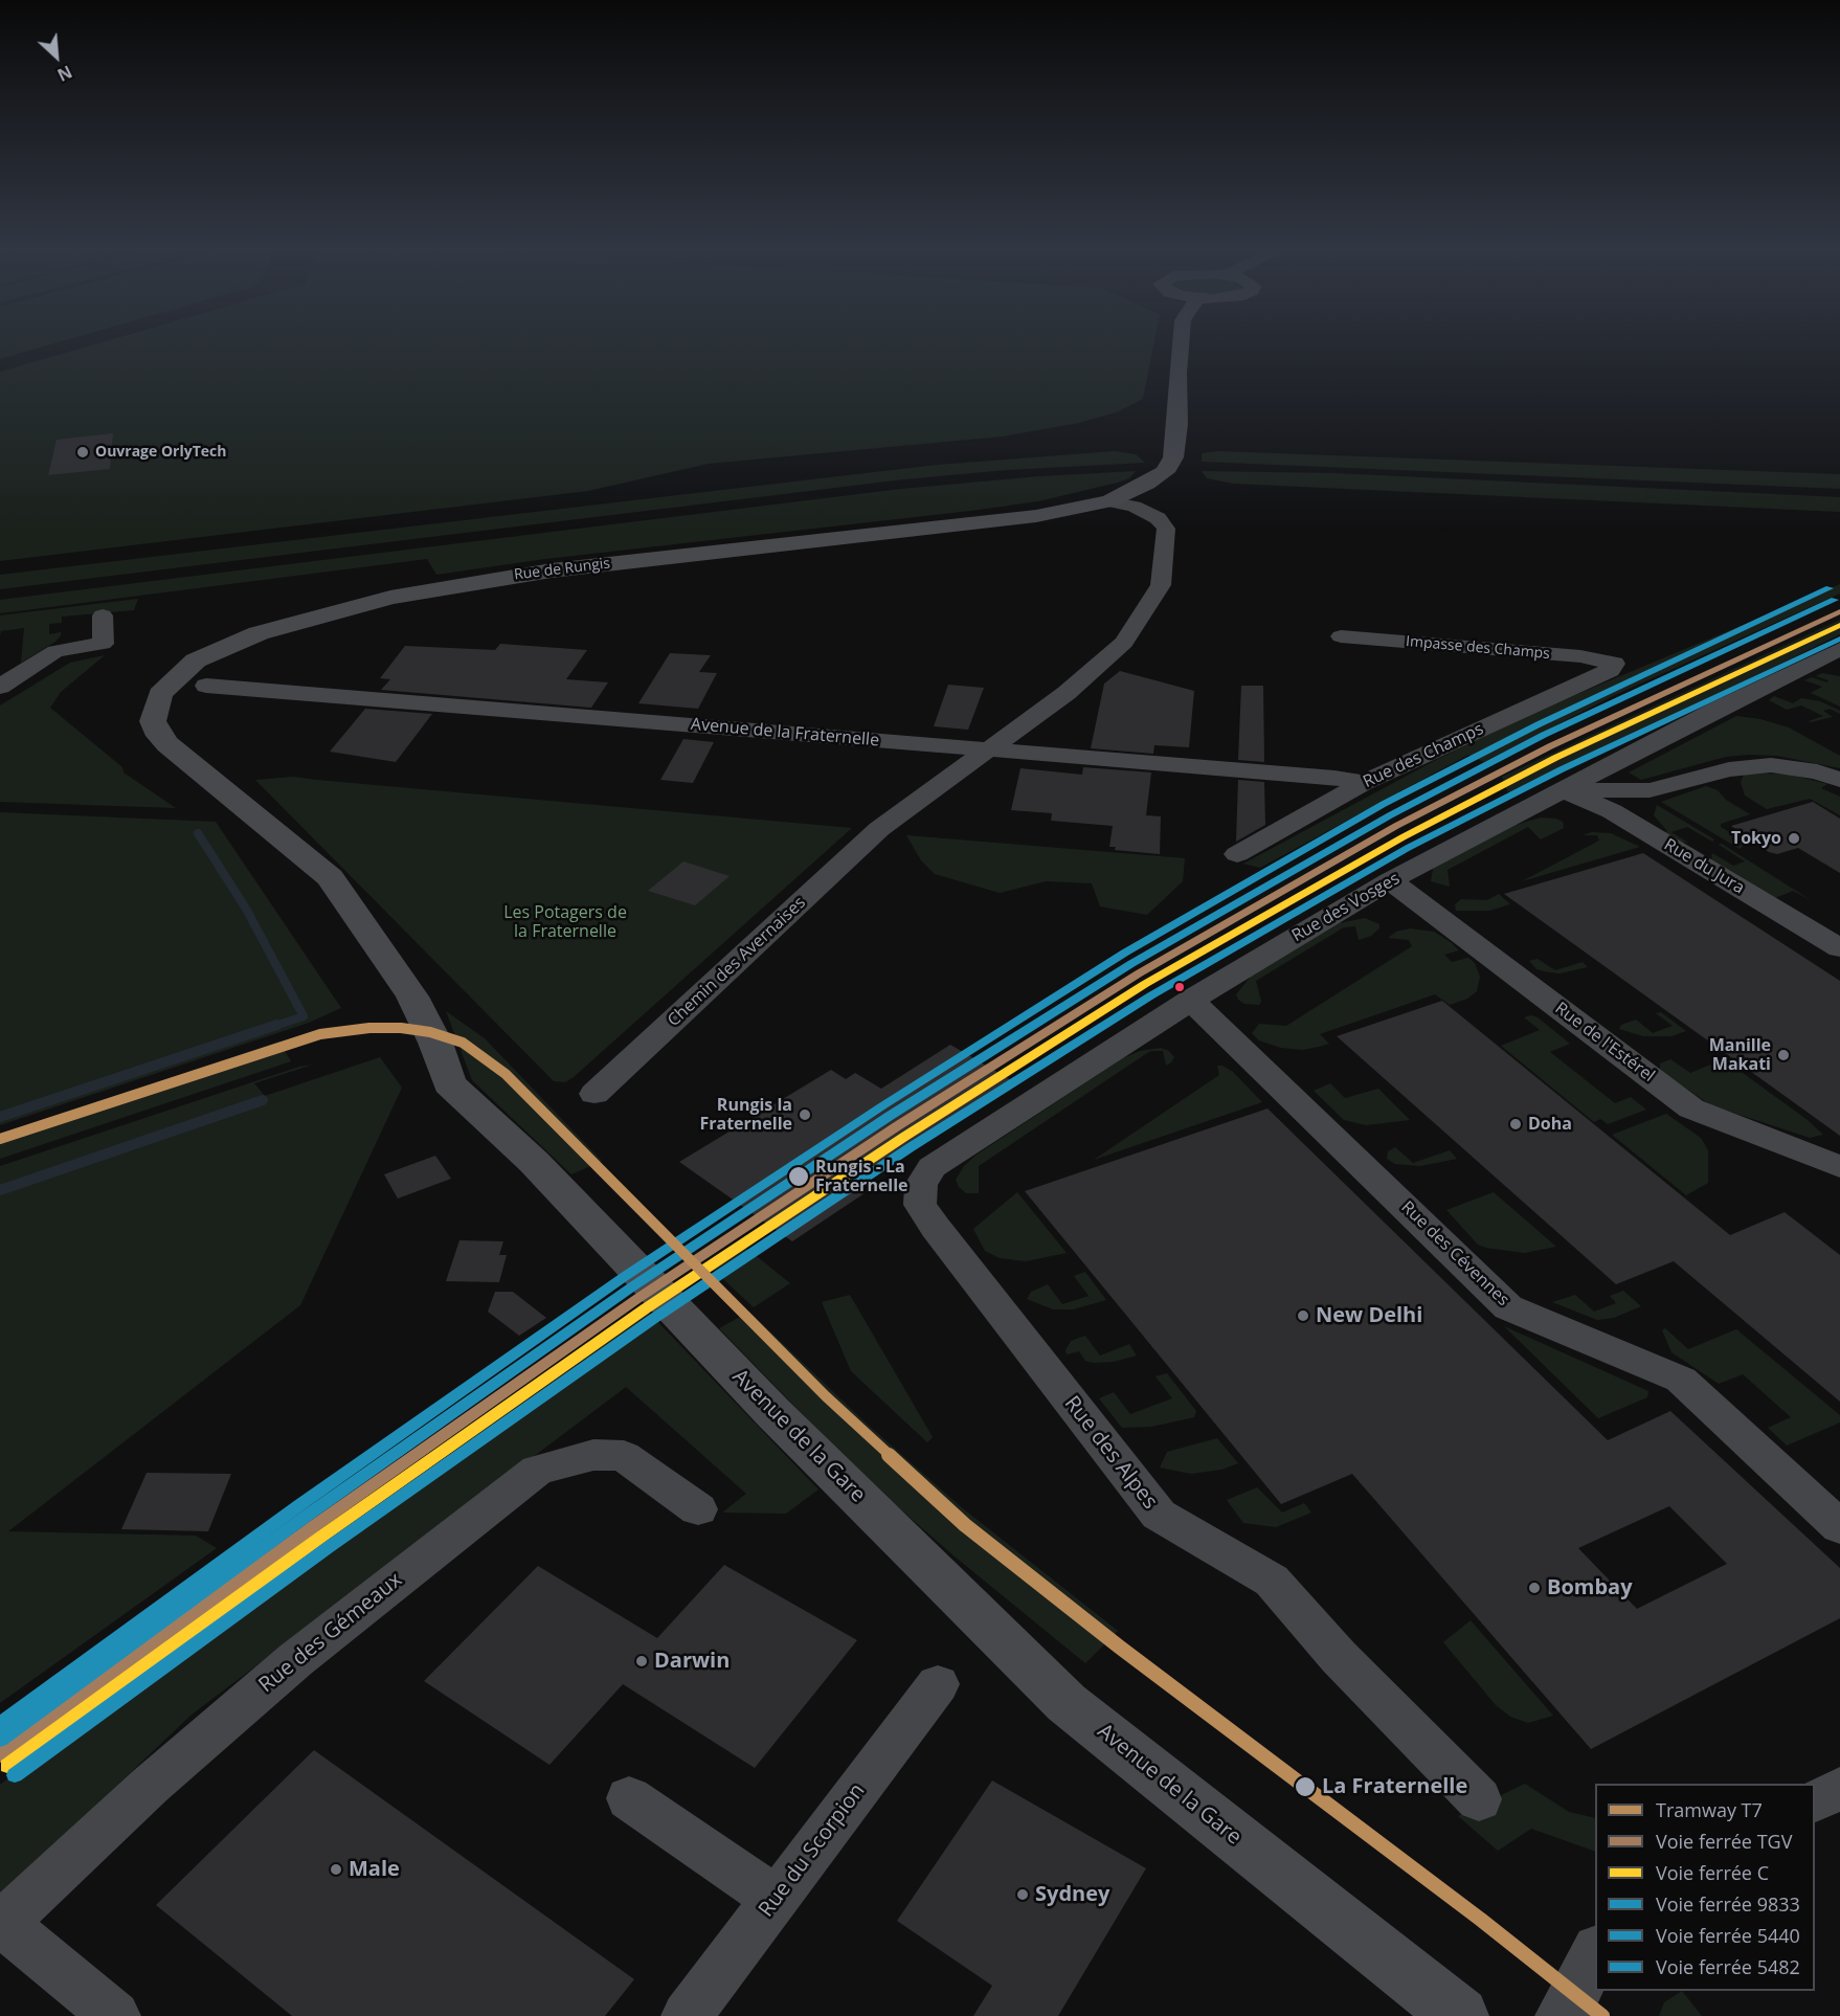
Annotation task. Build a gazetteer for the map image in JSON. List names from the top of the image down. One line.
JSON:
{"streets":{"main road":["Rue de Rungis","Avenue de la Gare"],"street":["Impasse des Champs","Avenue de la Fraternelle","Rue des Champs","Rue du Jura","Rue des Vosges","Chemin des Avernaises","Rue de l'Estérel","Rue des Cévennes","Rue des Alpes","Rue des Gémeaux","Rue du Scorpion"]},"crossings":[["Rue de Rungis","Chemin des Avernaises"],["Rue de Rungis","Avenue de la Gare"],["Impasse des Champs","Rue des Champs"],["Avenue de la Fraternelle","Rue des Champs"],["Avenue de la Fraternelle","Chemin des Avernaises"],["Rue du Jura","Rue des Vosges"],["Rue des Vosges","Rue de l'Estérel"],["Rue des Vosges","Rue des Cévennes"],["Rue des Vosges","Rue des Alpes"]],"parks":["Les Potagers de la Fraternelle"],"places":["Ouvrage OrlyTech","Tokyo","Manille Makati","Rungis la Fraternelle","Doha","Rungis - La Fraternelle","New Delhi","Bombay","Darwin","La Fraternelle","Male","Sydney"],"lines":["rail line 5482","rail line 9833","rail line TGV","rail line C","rail line 5440","tram line T7"],"legend":["Tramway T7","Voie ferrée TGV","Voie ferrée C","Voie ferrée 9833","Voie ferrée 5440","Voie ferrée 5482"],"north":"bottom right"}
